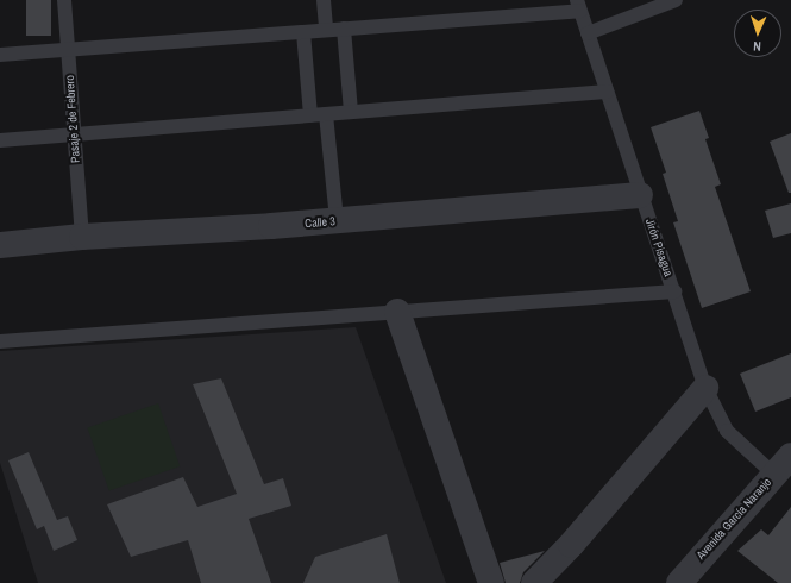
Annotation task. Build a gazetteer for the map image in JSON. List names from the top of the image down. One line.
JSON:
{"streets":{"street":["Calle 3","Avenida García Naranjo"],"lane":["Pasaje 2 de Febrero","Jirón Pisagua"]},"crossings":[["Pasaje 2 de Febrero","Calle 3"],["Calle 3","Jirón Pisagua"],["Jirón Pisagua","Avenida García Naranjo"]],"north":"bottom"}
